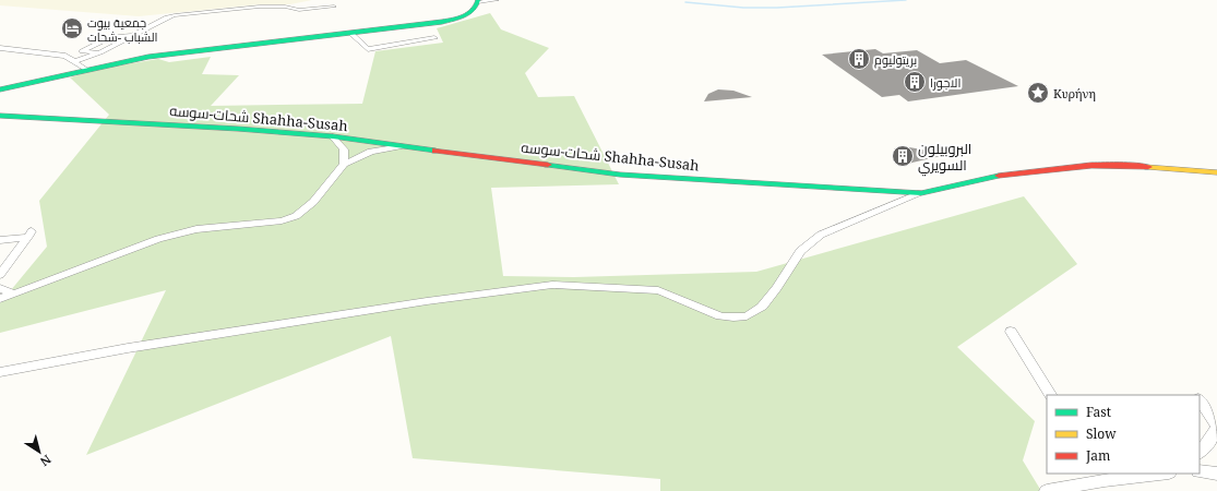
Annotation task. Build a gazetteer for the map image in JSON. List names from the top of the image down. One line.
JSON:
{"streets":{"main road":["شحات-سوسه Shahha-Susah"]},"places":{"hotel":["جمعية بيوت الشباب -شحات"],"building":["بريتوليوم","الاجورا","البروبيلون السويري"],"place":["Κυρήνη"]},"legend":["Fast","Slow","Jam"],"north":"bottom right"}
